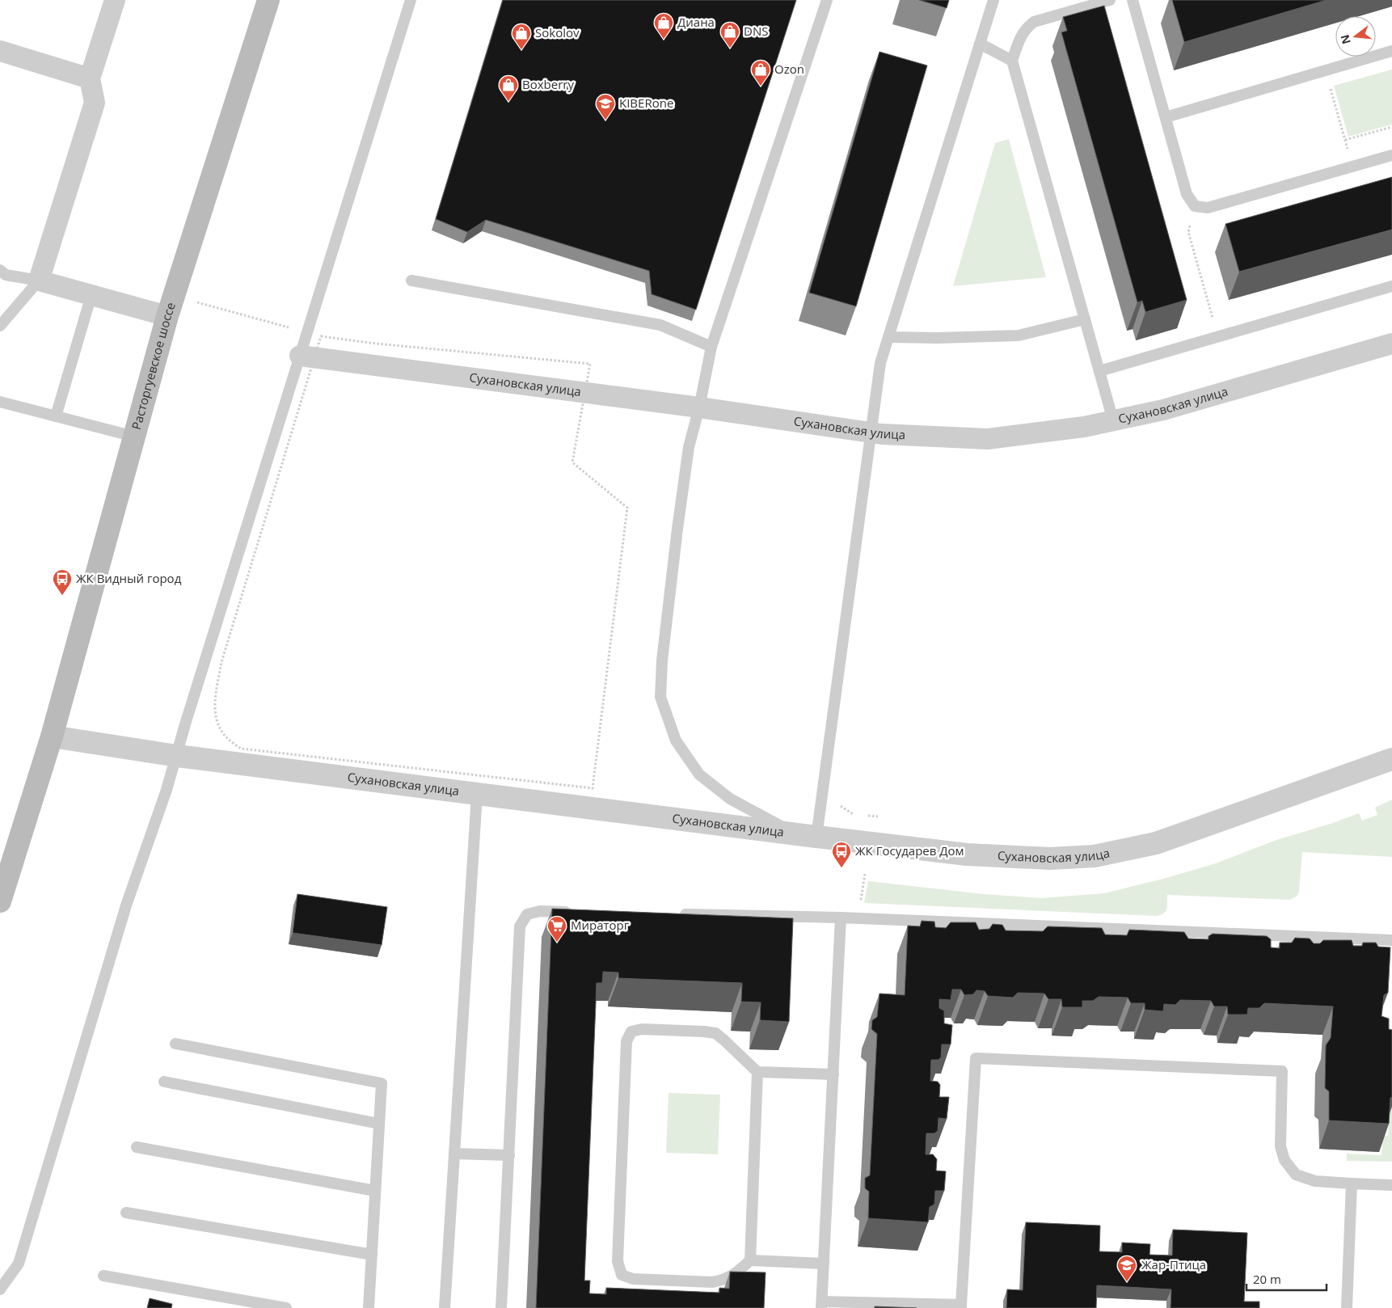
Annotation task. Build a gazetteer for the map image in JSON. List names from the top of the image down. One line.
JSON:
{"streets":{"main road":["Расторгуевское шоссе"],"street":["Сухановская улица"]},"crossings":[["Расторгуевское шоссе","Сухановская улица"]],"places":{"shop":["Диана","DNS","Sokolov","Ozon","Boxberry"],"school or university":["KIBERone","Жар-Птица"],"bus stop":["ЖК Видный город","ЖК Государев Дом"],"supermarket":["Мираторг"]},"scale_bar":"20 m","north":"left"}
